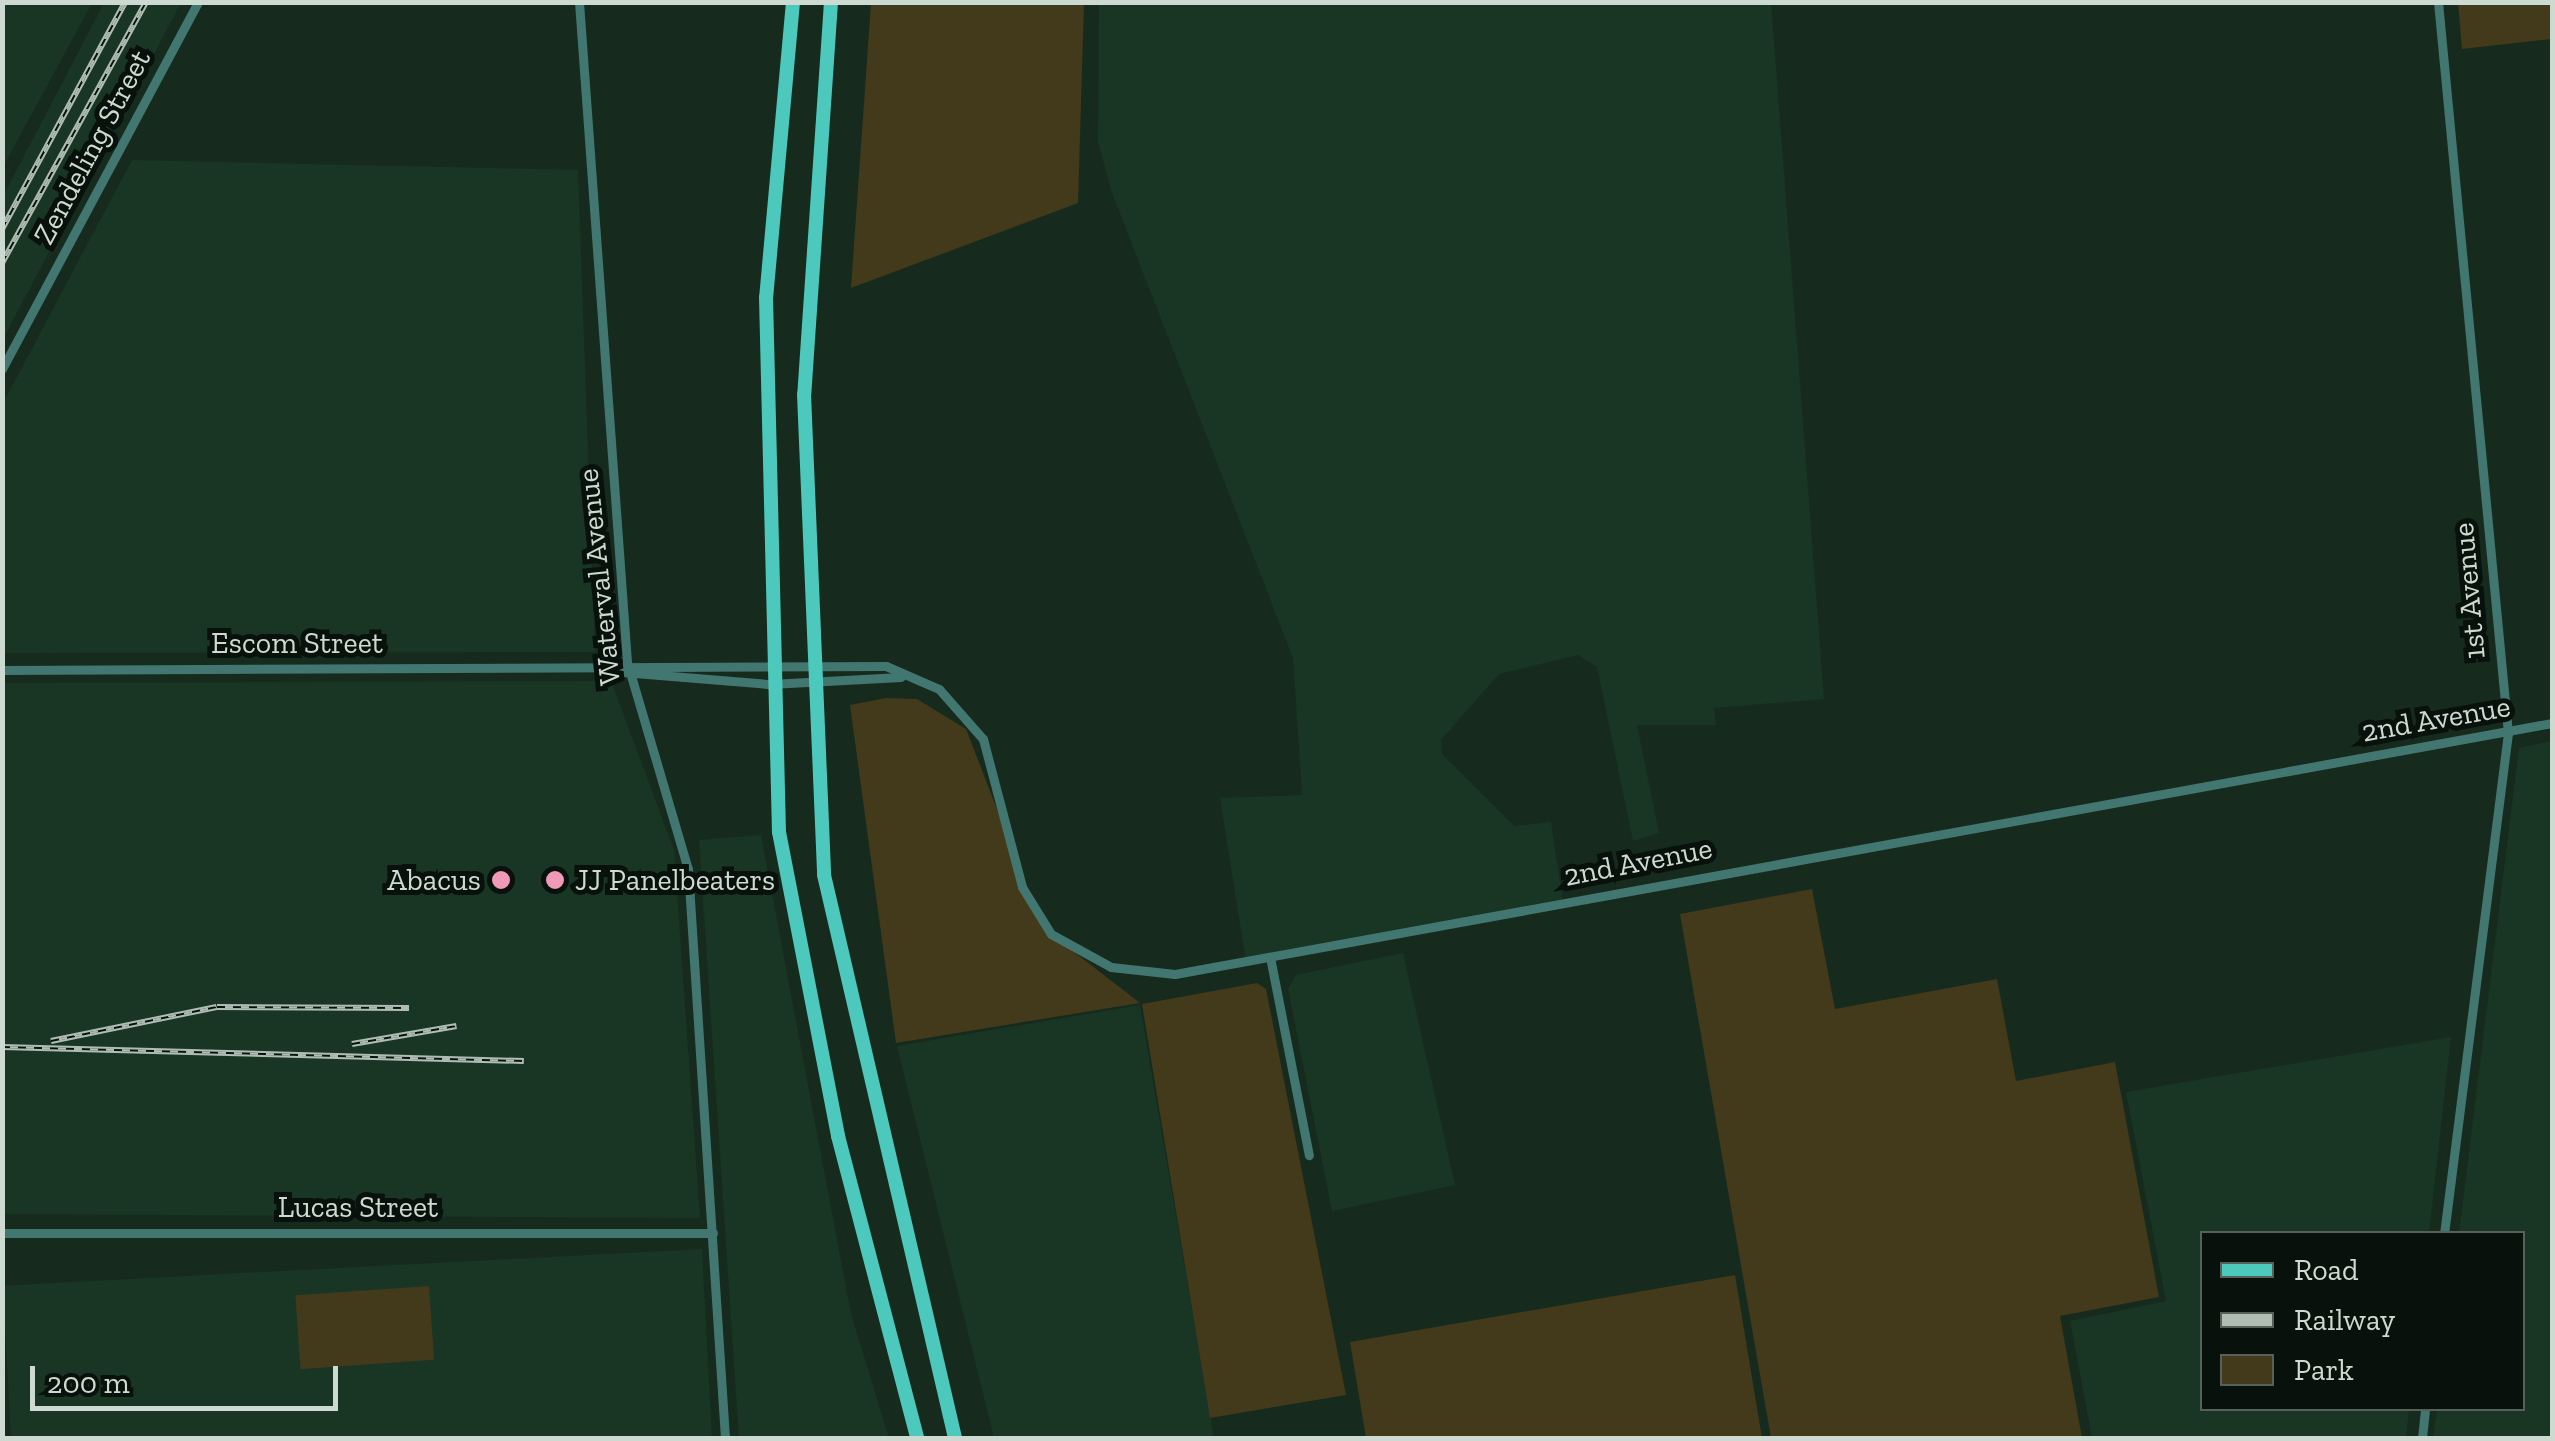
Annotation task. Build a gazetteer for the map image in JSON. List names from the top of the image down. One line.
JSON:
{"streets":{"street":["Zendeling Street","Waterval Avenue","1st Avenue","Escom Street","2nd Avenue","Lucas Street"]},"crossings":[["Waterval Avenue","Escom Street"],["Waterval Avenue","Lucas Street"],["1st Avenue","2nd Avenue"],["Escom Street","2nd Avenue"]],"places":["Abacus","JJ Panelbeaters"],"legend":["Road","Railway","Park"],"scale_bar":"200 m"}
